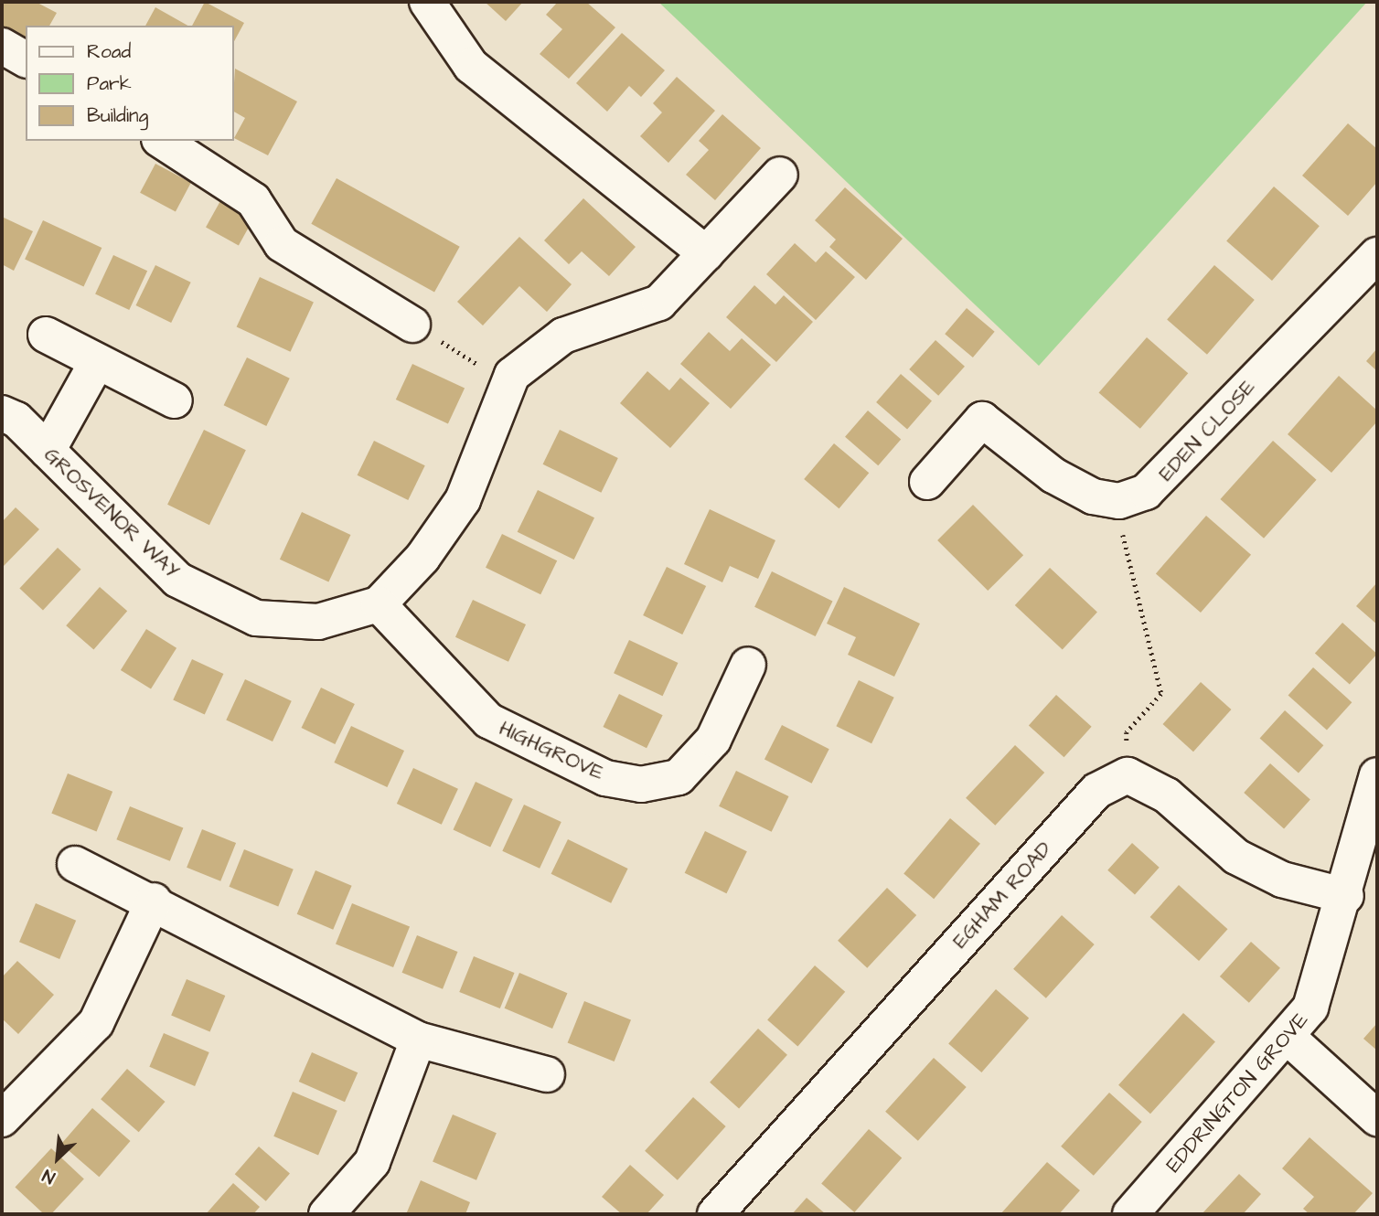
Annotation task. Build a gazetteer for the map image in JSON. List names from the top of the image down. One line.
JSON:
{"streets":{"street":["EDEN CLOSE","GROSVENOR WAY","HIGHGROVE","EGHAM ROAD","EDDRINGTON GROVE"]},"crossings":[["GROSVENOR WAY","HIGHGROVE"]],"legend":["Road","Park","Building"],"north":"bottom left"}
